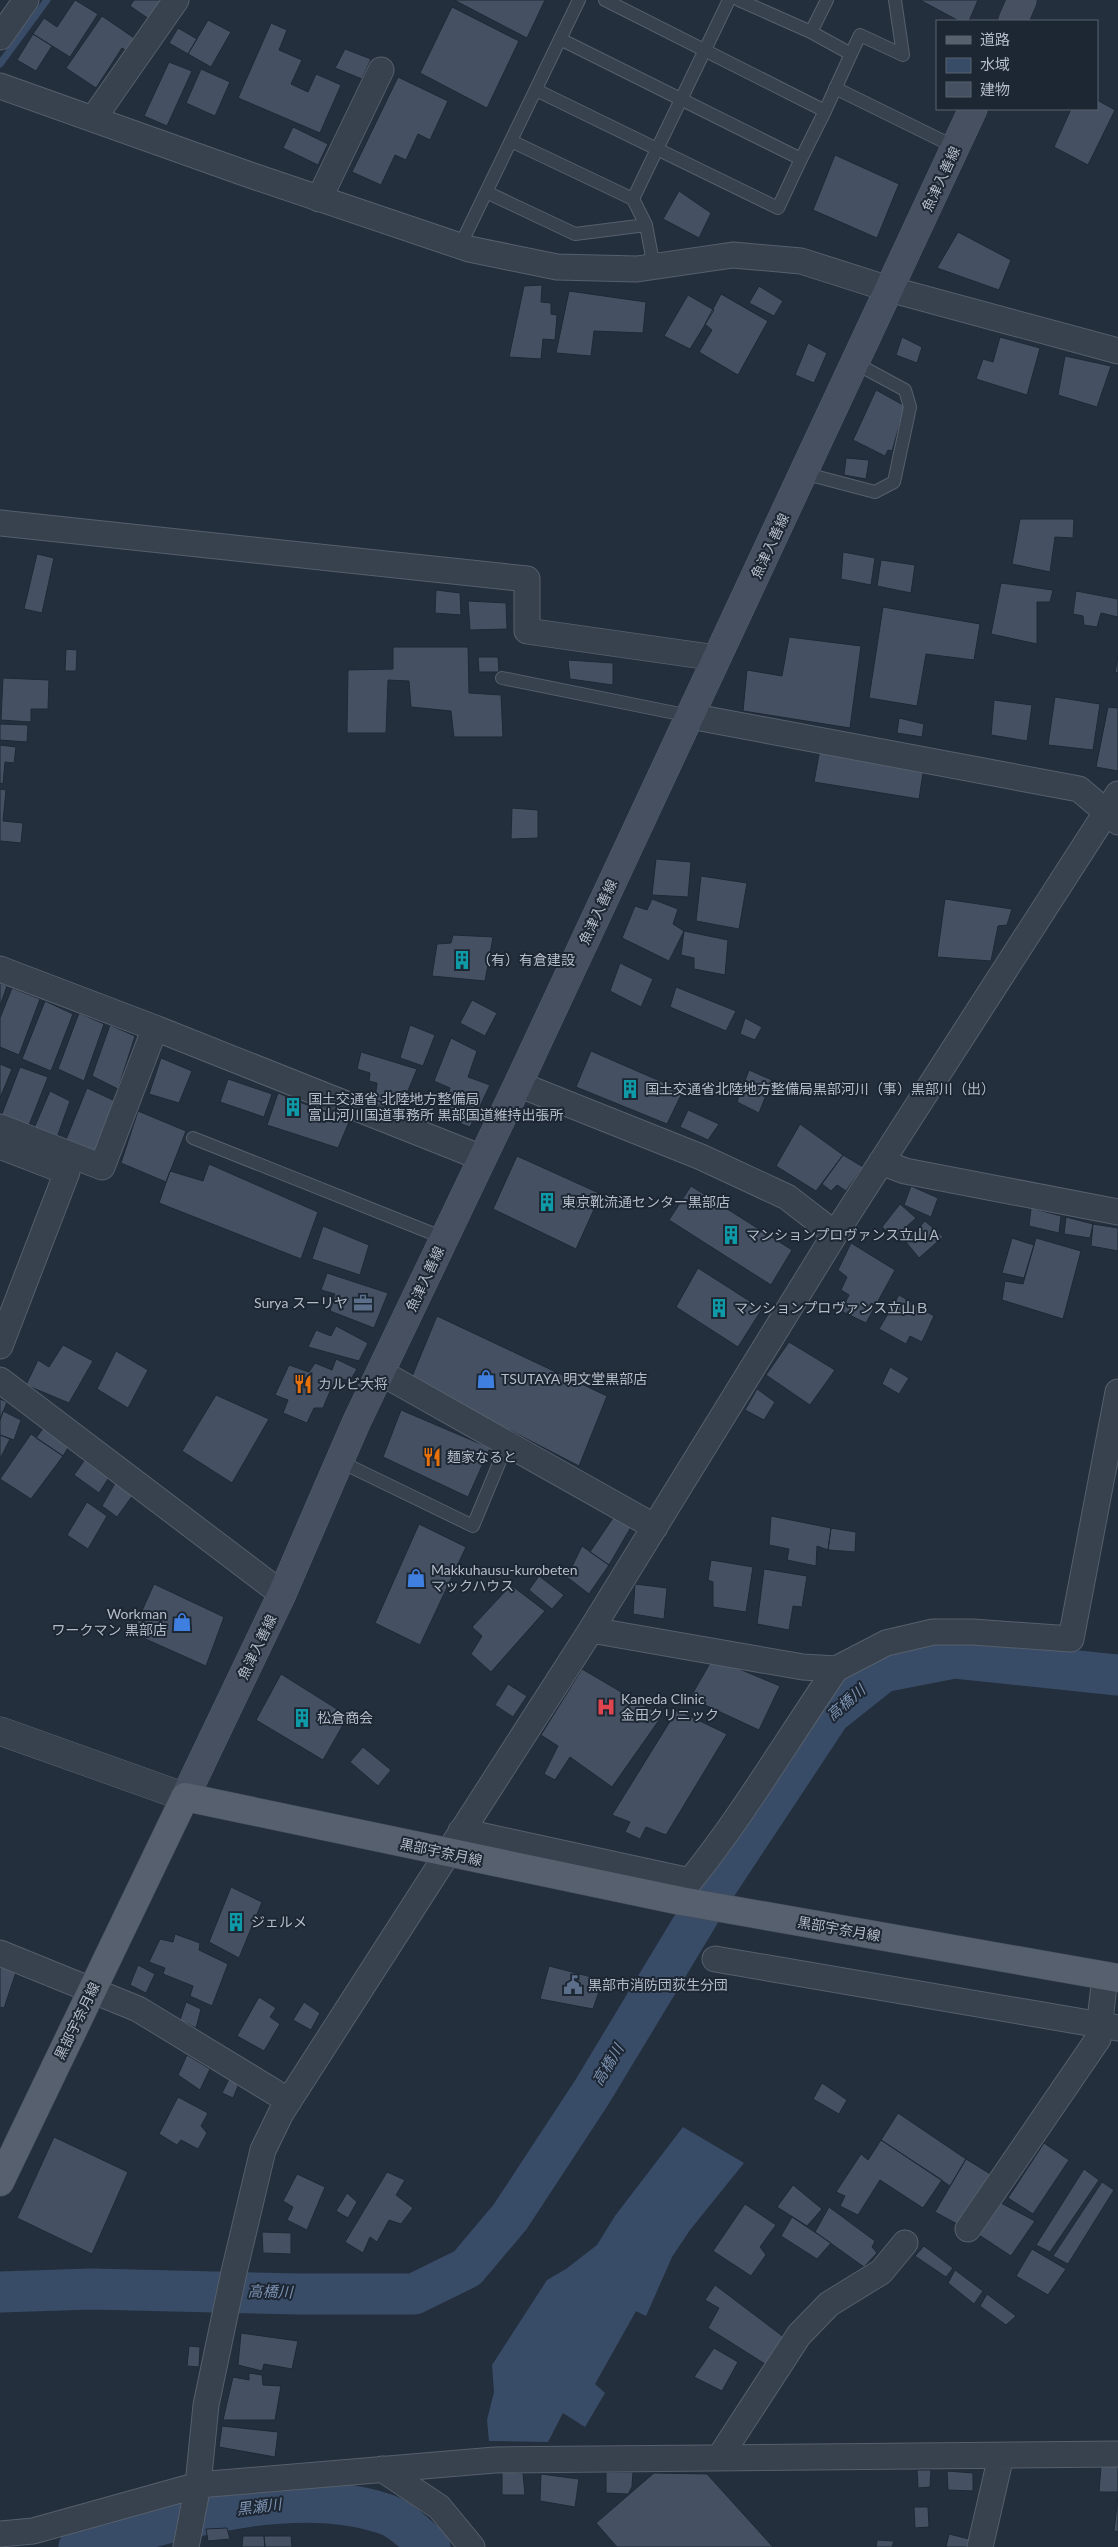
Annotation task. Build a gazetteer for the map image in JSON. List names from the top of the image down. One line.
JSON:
{"streets":{"main road":["魚津入善線","黒部宇奈月線"]},"crossings":[["魚津入善線","黒部宇奈月線"]],"water":["高橋川","黒瀬川"],"places":{"building":["（有）有倉建設","国土交通省北陸地方整備局黒部河川（事）黒部川（出）","国土交通省 北陸地方整備局 富山河川国道事務所 黒部国道維持出張所","東京靴流通センター黒部店","マンションプロヴァンス立山Ａ","マンションプロヴァンス立山Ｂ","松倉商会","ジェルメ"],"office":["Surya スーリヤ"],"shop":["TSUTAYA 明文堂黒部店","Makkuhausu-kurobeten マックハウス","Workman ワークマン 黒部店"],"restaurant":["カルビ大将","麺家なると"],"hospital":["Kaneda Clinic 金田クリニック"],"public building":["黒部市消防団荻生分団"]},"legend":["道路","水域","建物"]}
